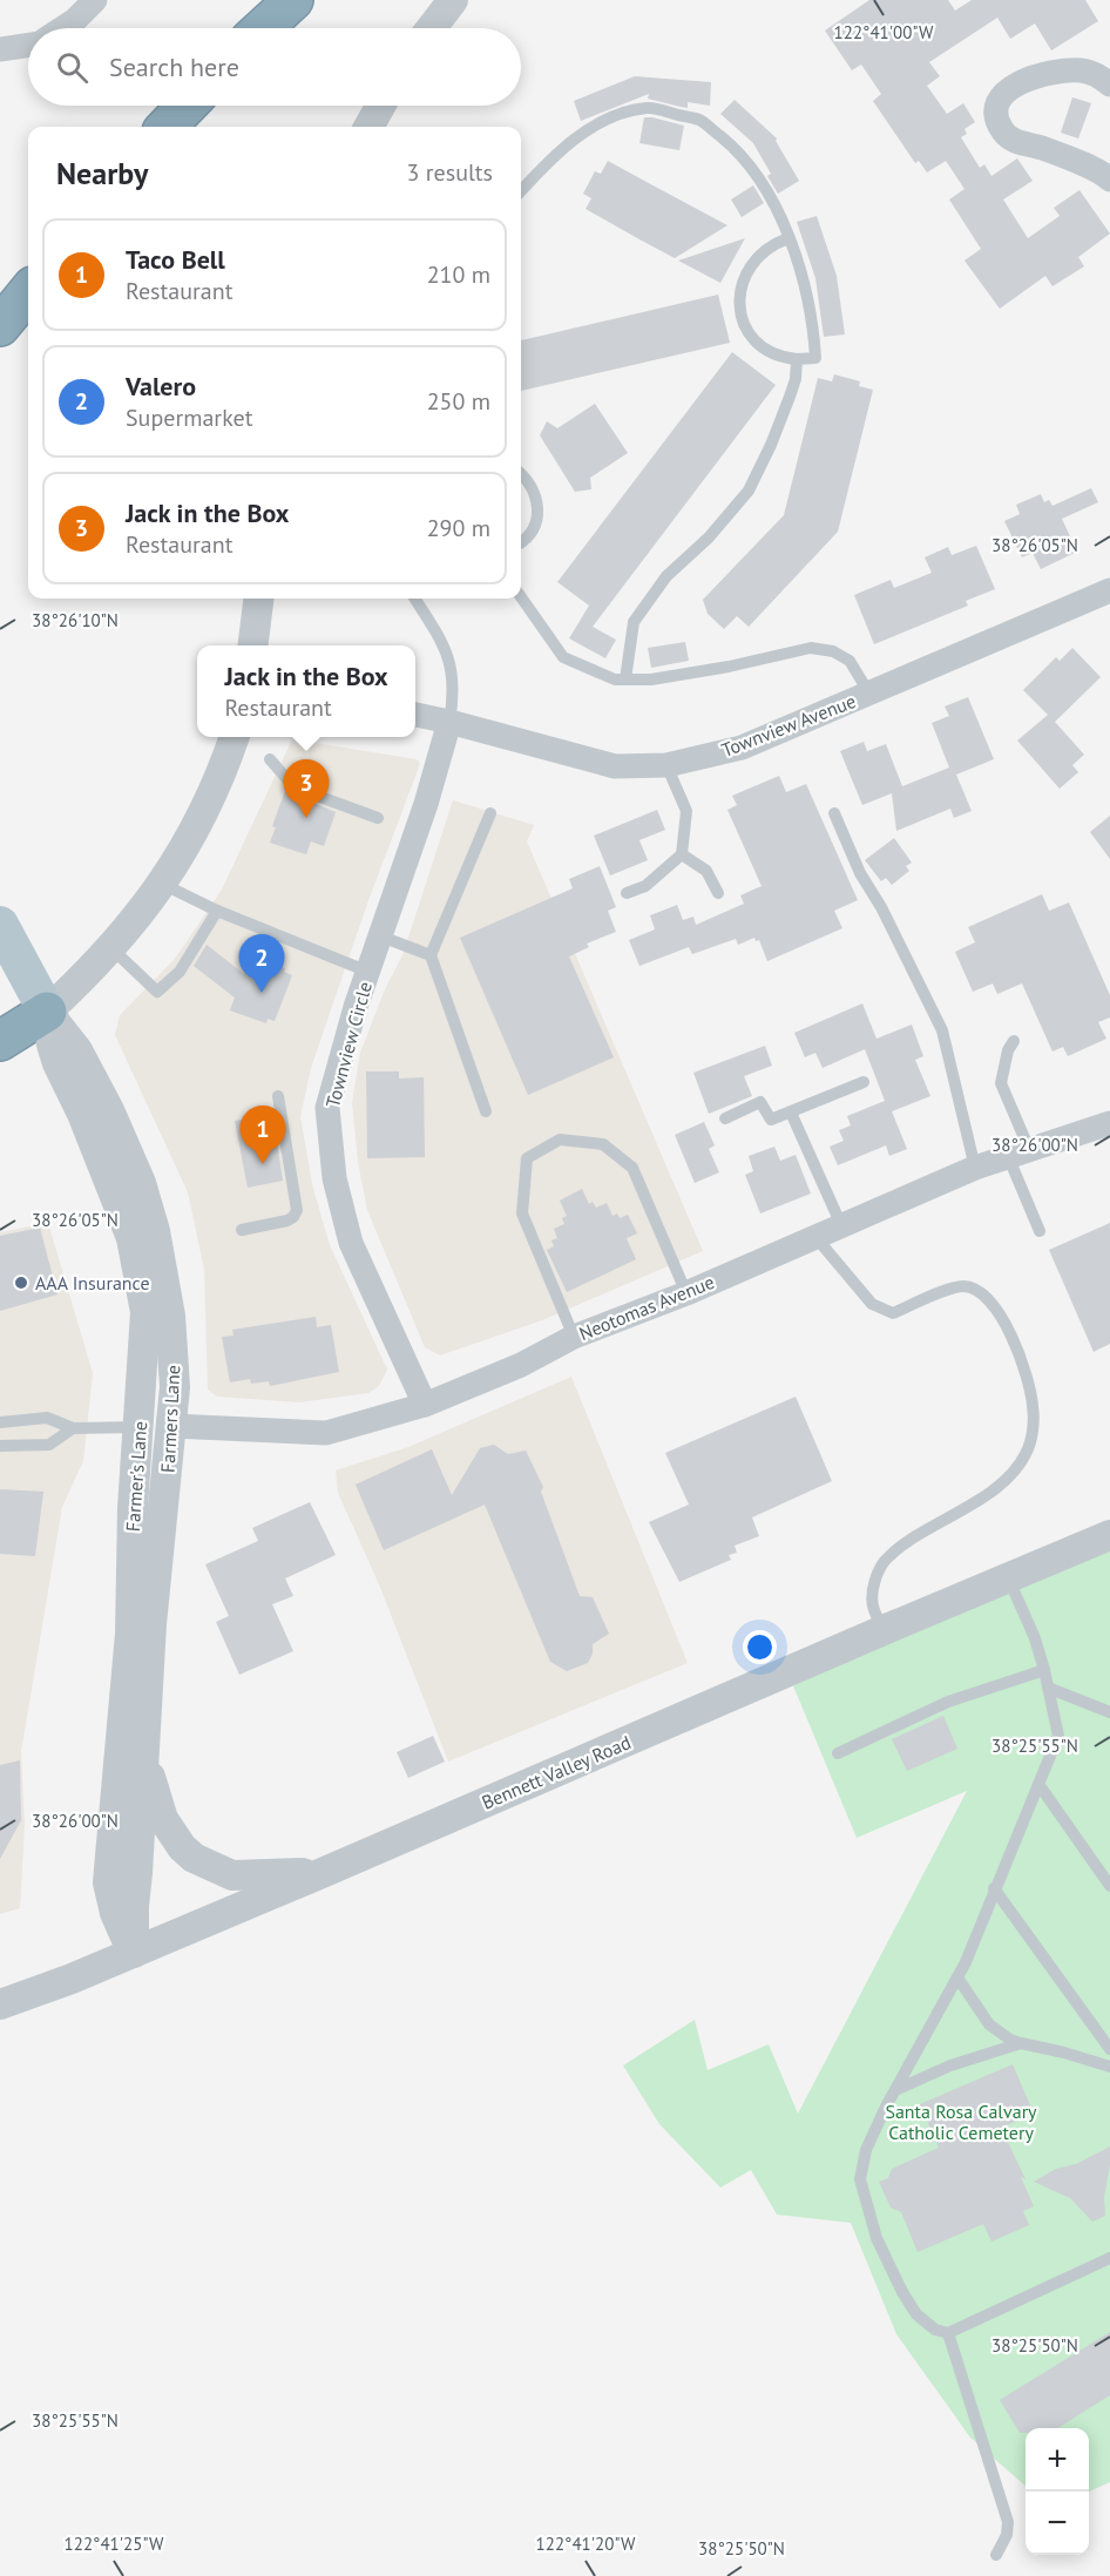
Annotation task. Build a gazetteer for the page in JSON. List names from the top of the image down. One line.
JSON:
{"streets":{"main road":["Farmers Lane"],"street":["Townview Avenue","Townview Circle","Neotomas Avenue","Farmer's Lane","Bennett Valley Road"]},"crossings":[["Townview Avenue","Townview Circle"],["Townview Circle","Neotomas Avenue"],["Neotomas Avenue","Farmers Lane"],["Neotomas Avenue","Farmer's Lane"],["Farmers Lane","Farmer's Lane"],["Farmers Lane","Bennett Valley Road"],["Farmer's Lane","Bennett Valley Road"]],"parks":["Santa Rosa Calvary Catholic Cemetery"],"places":["AAA Insurance"],"page":{"search":"Search here","heading":["Nearby","3 results"],"list":[{"mark":"1","name":"Taco Bell","note":"Restaurant","value":"210 m"},{"mark":"2","name":"Valero","note":"Supermarket","value":"250 m"},{"mark":"3","name":"Jack in the Box","note":"Restaurant","value":"290 m"}],"popup":["Jack in the Box","Restaurant"],"pins":["3","2","1"],"map_buttons":["+","−"]},"coordinates":["122°41'00\"W","38°26'05\"N","38°26'10\"N","38°26'00\"N","38°25'55\"N","38°25'50\"N","122°41'25\"W","122°41'20\"W"]}
